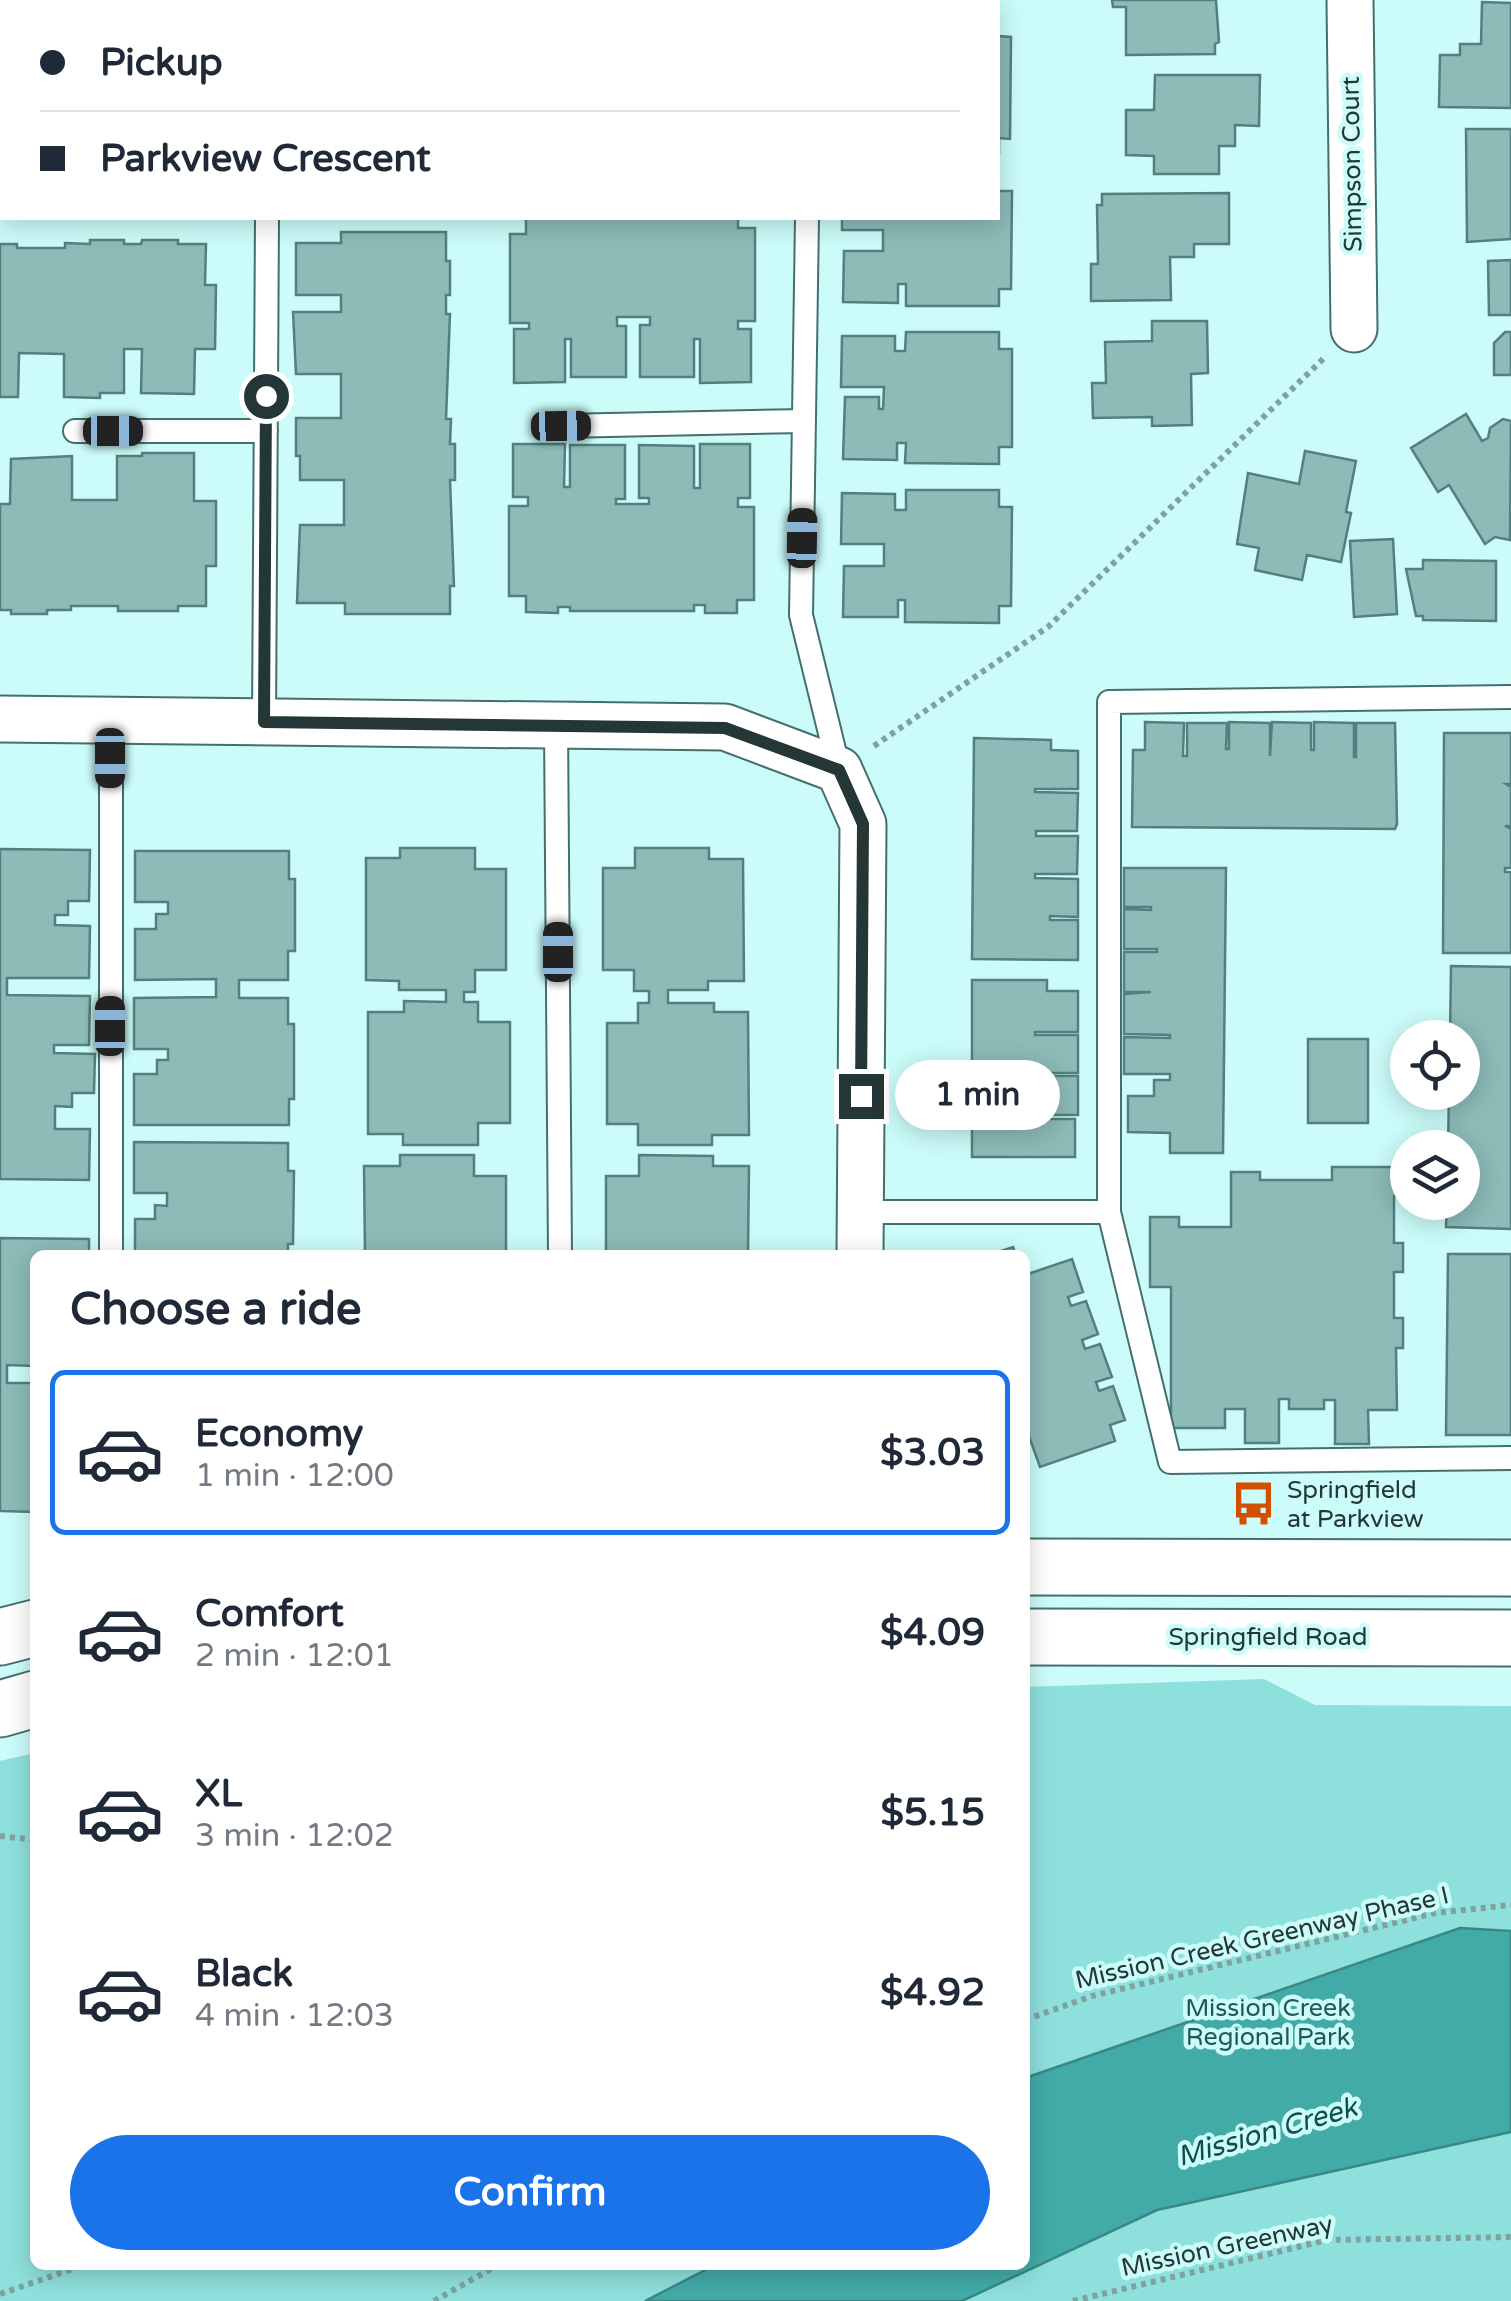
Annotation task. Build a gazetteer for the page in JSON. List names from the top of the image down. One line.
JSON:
{"streets":{"main road":["Springfield Road"],"street":["Simpson Court"],"path":["Mission Creek Greenway Phase I","Mission Greenway"]},"water":["Mission Creek"],"parks":["Mission Creek Regional Park"],"places":{"bus stop":["Springfield at Parkview"]},"page":{"banner":["Pickup","Parkview Crescent"],"bubble":"1 min","heading":"Choose a ride","list":[{"name":"Economy","note":"1 min · 12:00","value":"$3.03"},{"name":"Comfort","note":"2 min · 12:01","value":"$4.09"},{"name":"XL","note":"3 min · 12:02","value":"$5.15"},{"name":"Black","note":"4 min · 12:03","value":"$4.92"}],"buttons":"Confirm"}}
